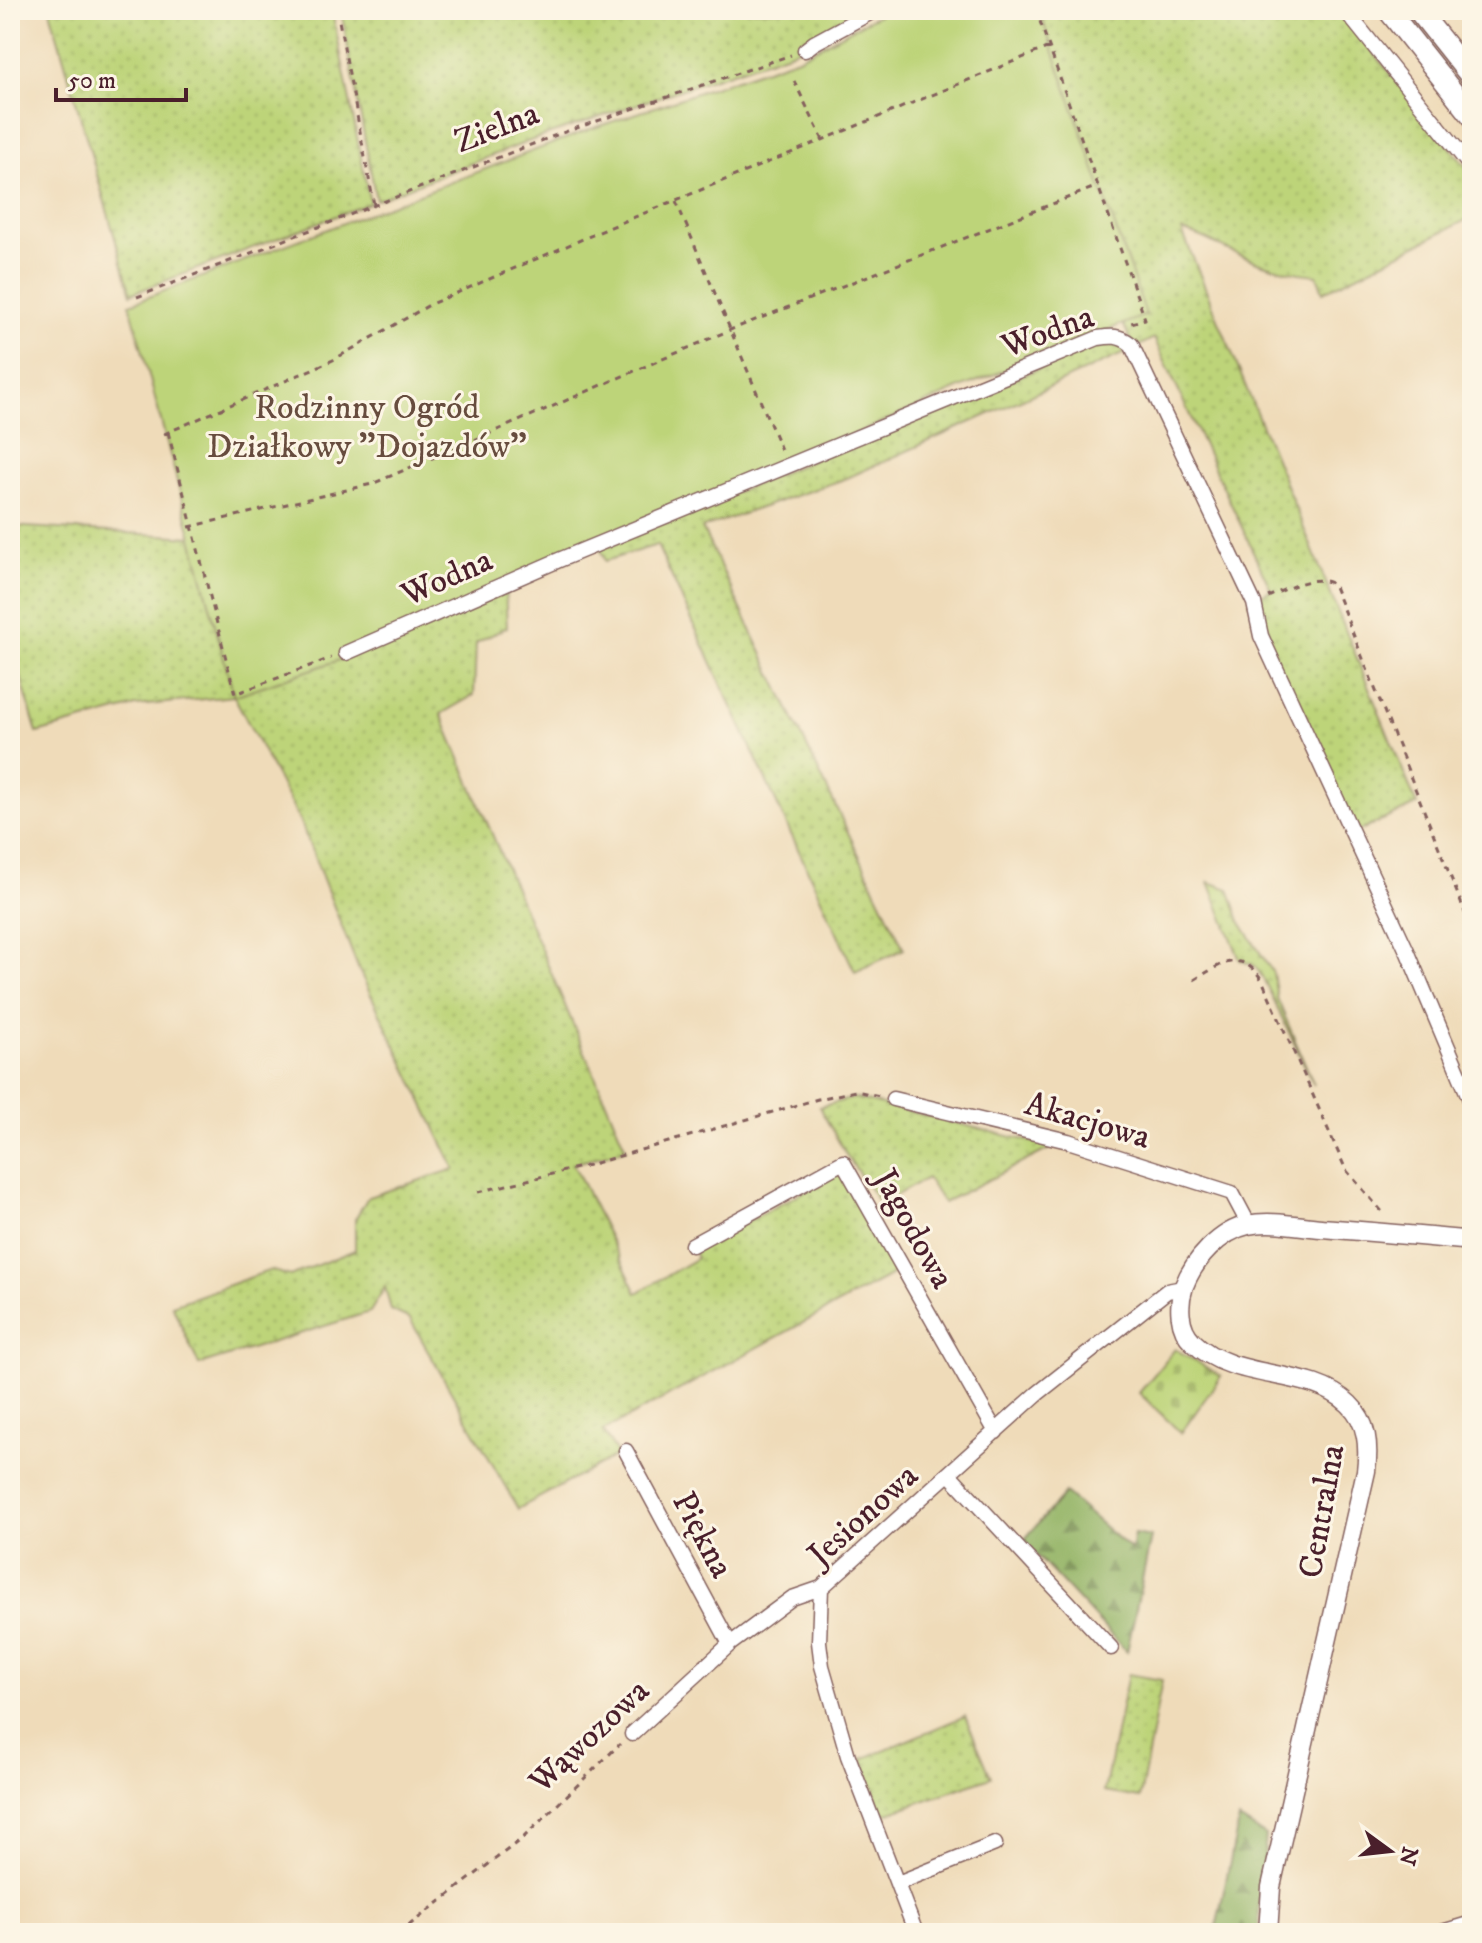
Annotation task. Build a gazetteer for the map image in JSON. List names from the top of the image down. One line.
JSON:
{"streets":{"street":["Wodna","Akacjowa","Jagodowa","Centralna","Jesionowa","Piękna","Wąwozowa"],"path":["Zielna"]},"crossings":[["Jagodowa","Jesionowa"],["Centralna","Jesionowa"],["Jesionowa","Wąwozowa"],["Piękna","Wąwozowa"]],"parks":["Rodzinny Ogród Działkowy \"Dojazdów\""],"scale_bar":"50 m","north":"right"}
